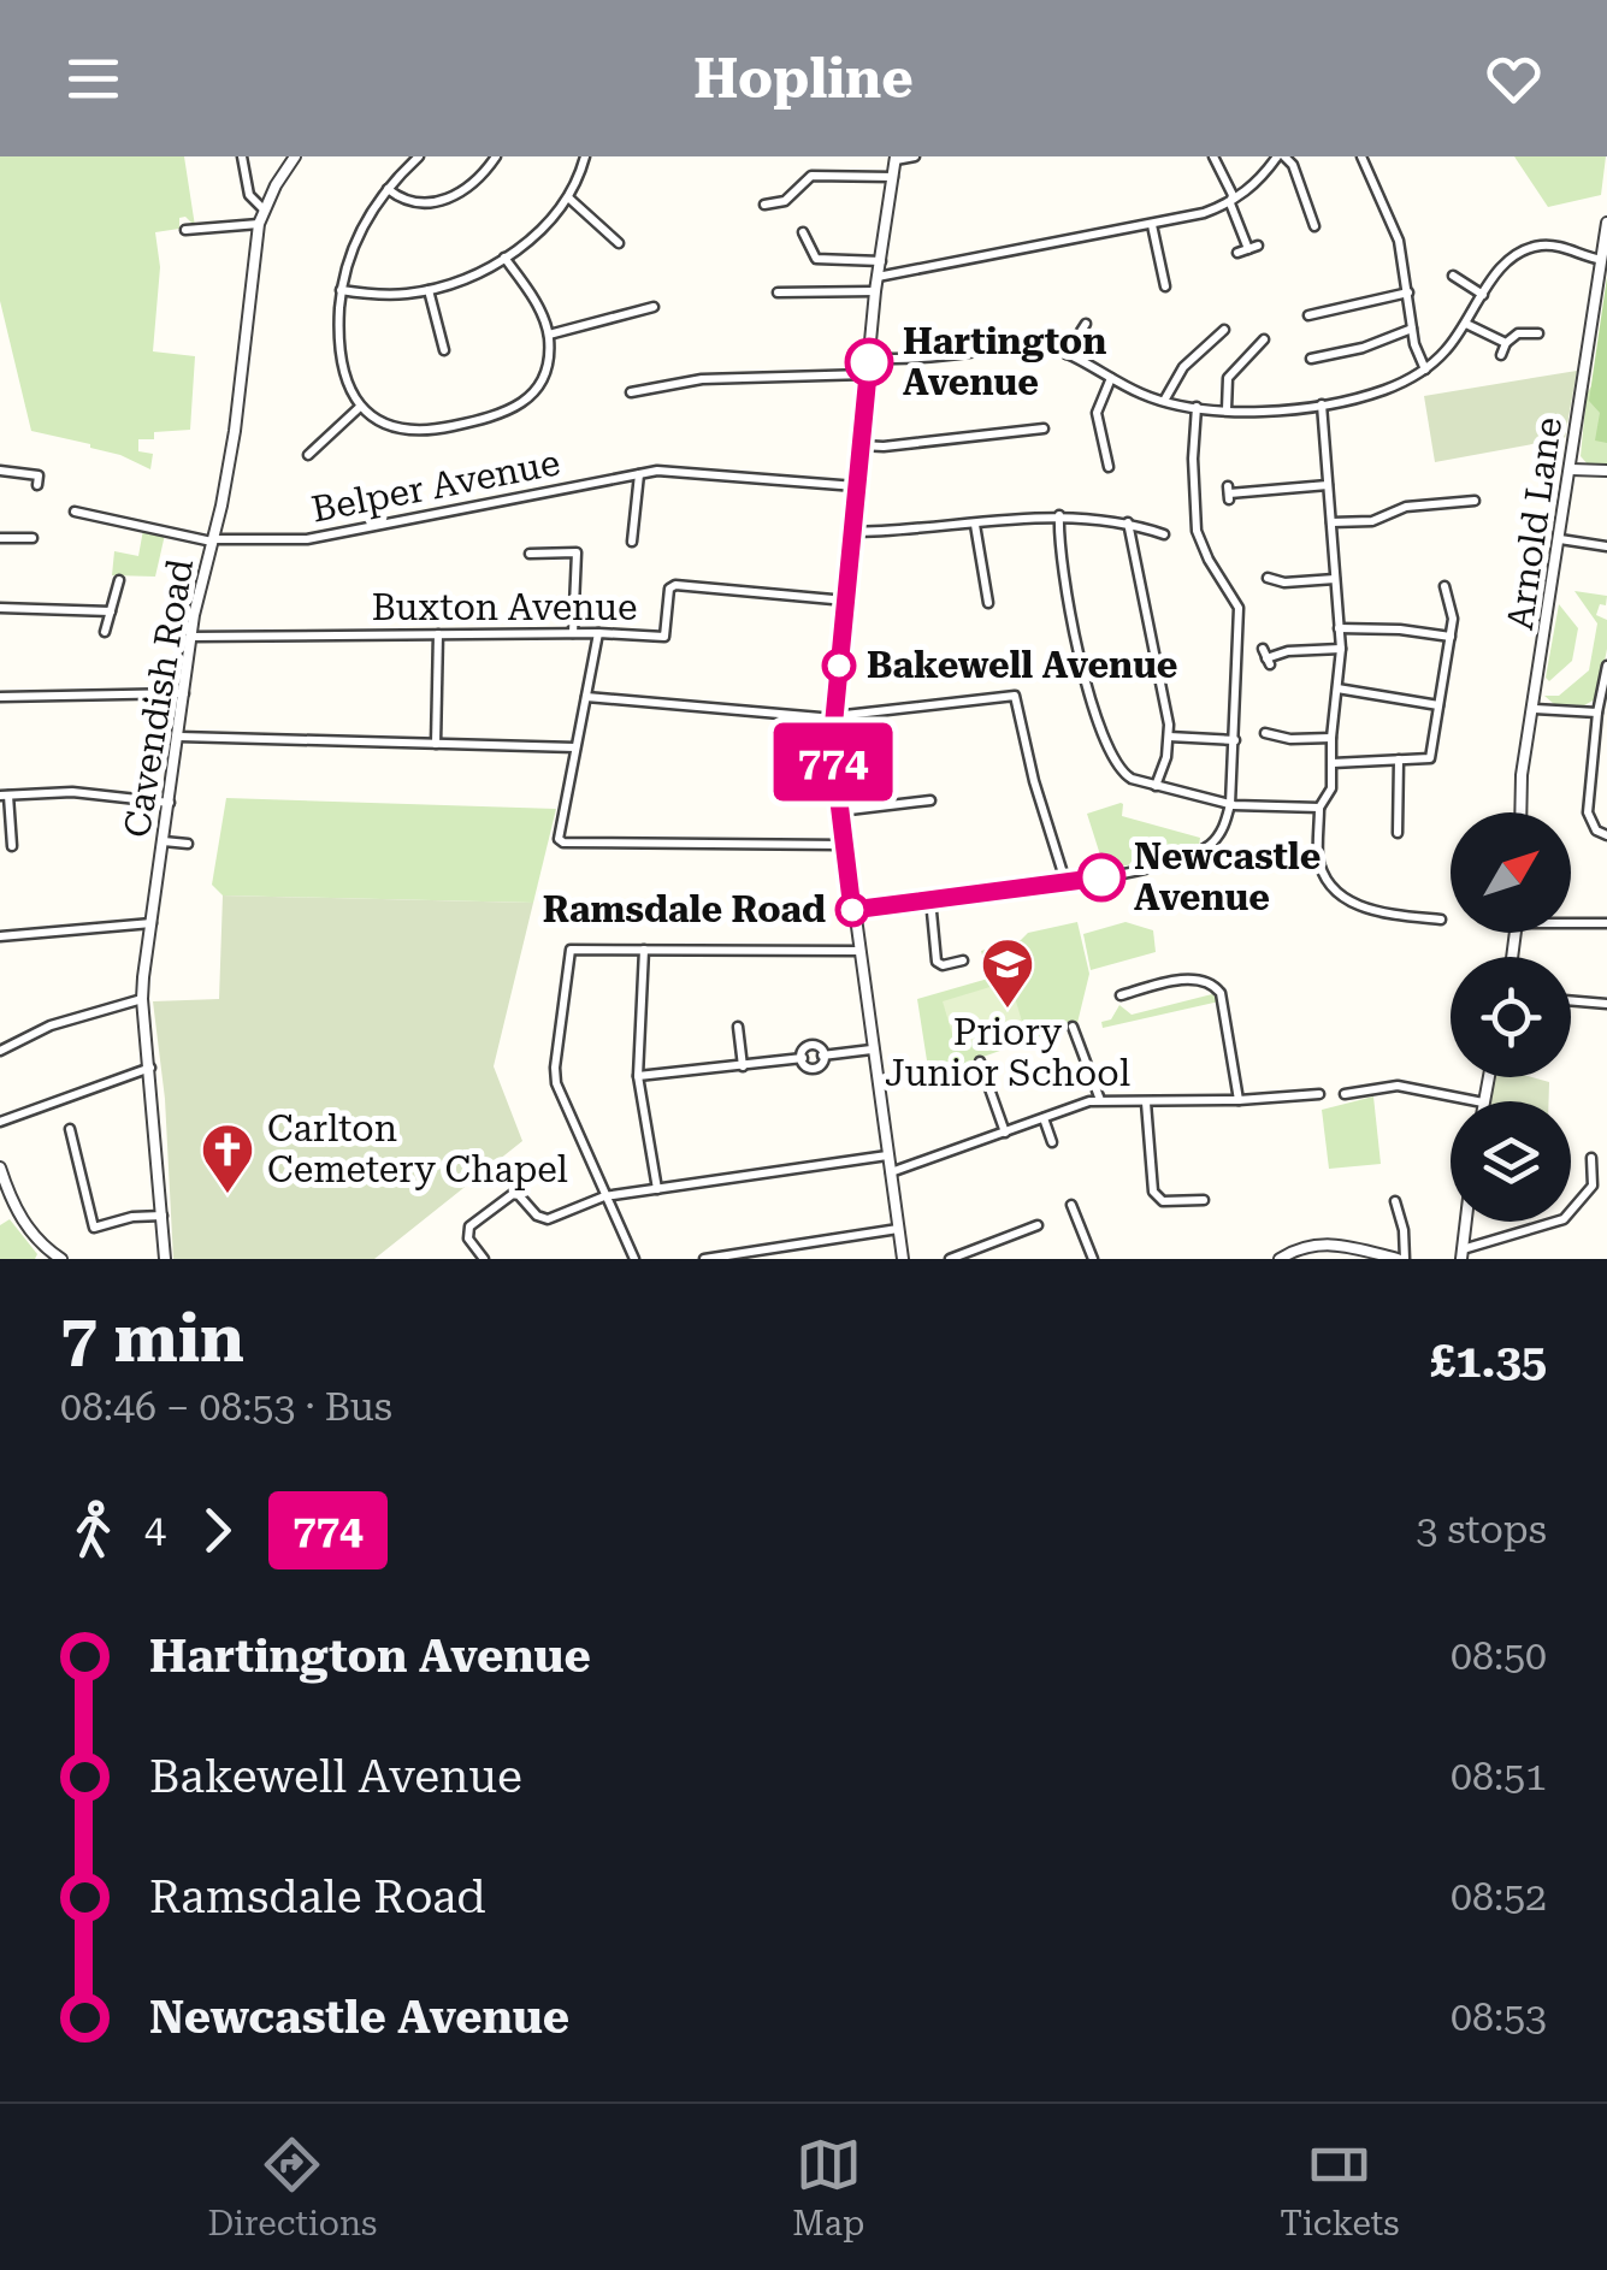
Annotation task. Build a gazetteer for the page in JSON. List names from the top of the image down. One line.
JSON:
{"streets":{"street":["Belper Avenue","Arnold Lane","Buxton Avenue","Cavendish Road"]},"crossings":[["Belper Avenue","Cavendish Road"],["Buxton Avenue","Cavendish Road"]],"places":{"other":["Hartington Avenue","Bakewell Avenue","Newcastle Avenue","Ramsdale Road"],"school or university":["Priory Junior School"],"church":["Carlton Cemetery Chapel"]},"lines":["bus line 774"],"north":"top right","page":{"header":"Hopline","on_map":"774","heading":["7 min","08:46 – 08:53 · Bus","£1.35"],"legs":["4","774","3 stops"],"list":[{"name":"Hartington Avenue","value":"08:50"},{"name":"Bakewell Avenue","value":"08:51"},{"name":"Ramsdale Road","value":"08:52"},{"name":"Newcastle Avenue","value":"08:53"}],"tabs":["Directions","Map","Tickets"]}}
